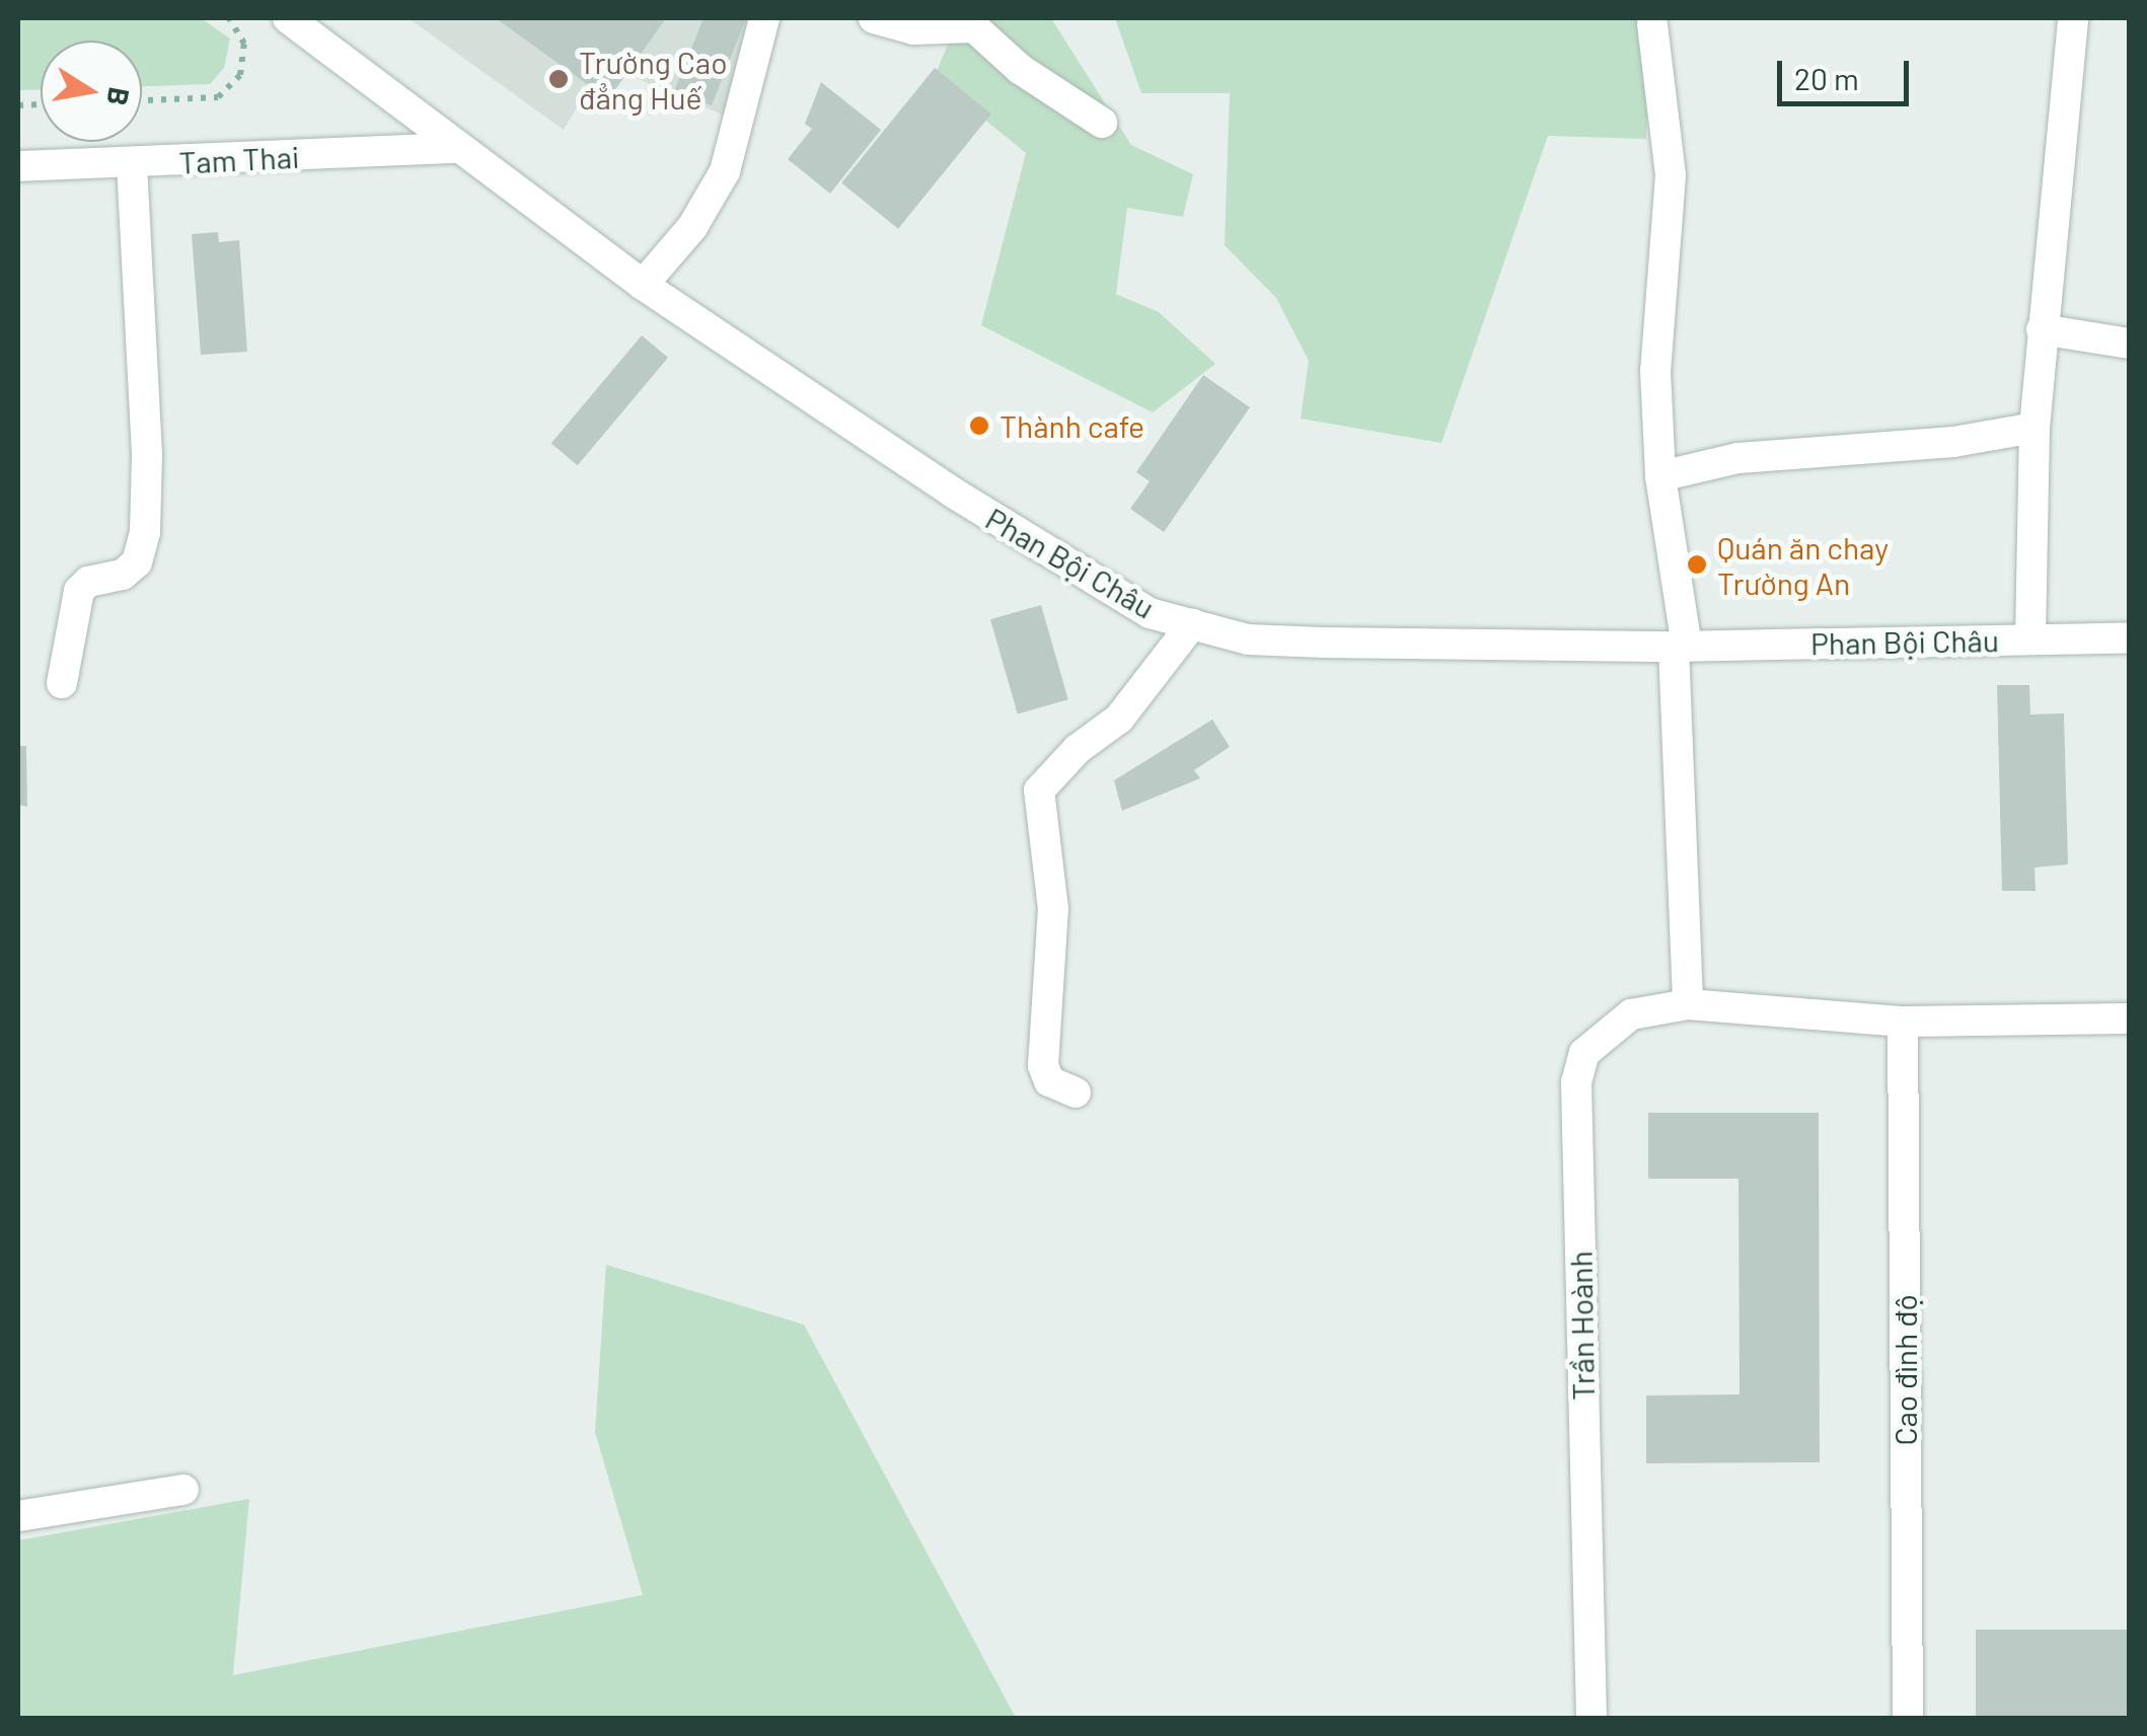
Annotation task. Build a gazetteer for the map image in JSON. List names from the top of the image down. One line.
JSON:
{"streets":{"street":["Tam Thai","Phan Bội Châu","Trần Hoành","Cao đình độ"]},"crossings":[["Tam Thai","Phan Bội Châu"],["Trần Hoành","Cao đình độ"]],"places":["Trường Cao đẳng Huế","Thành cafe","Quán ăn chay Trường An"],"scale_bar":"20 m","north":"right"}
